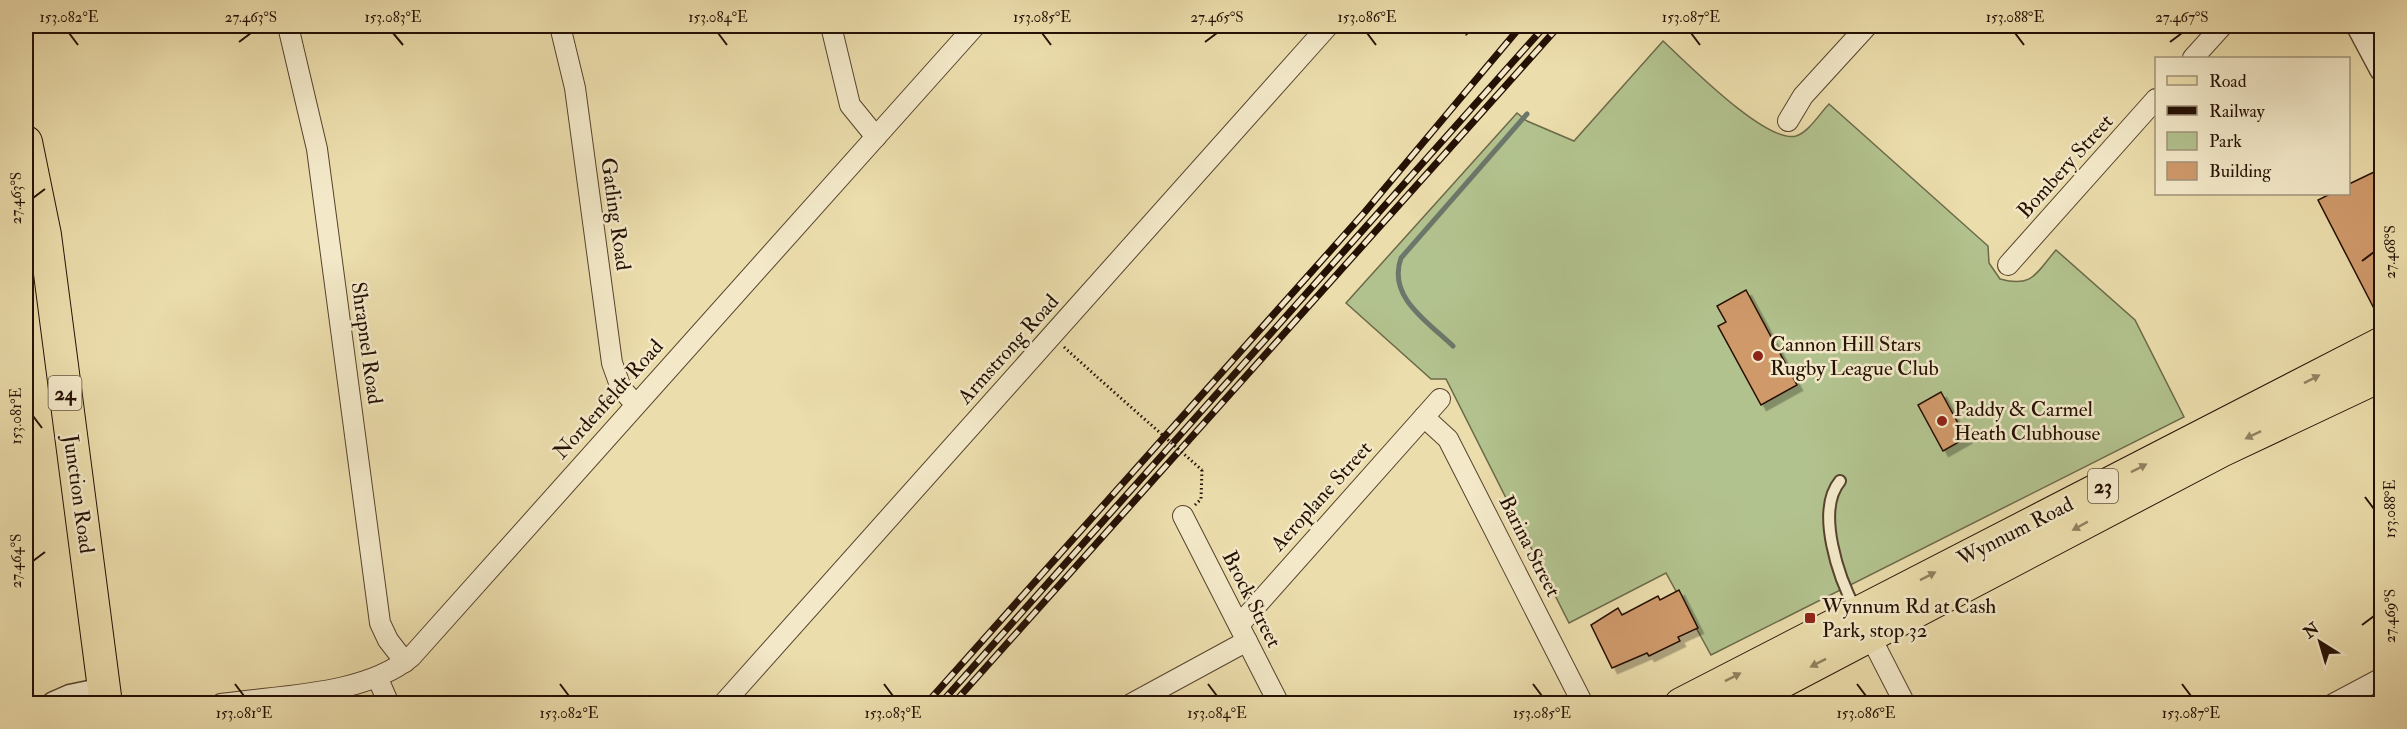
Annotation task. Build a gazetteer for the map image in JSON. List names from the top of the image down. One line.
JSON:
{"streets":{"main road":["24","23","Junction Road","Wynnum Road"],"street":["Bombery Street","Gatling Road","Shrapnel Road","Armstrong Road","Nordenfeldt Road","Aeroplane Street","Barina Street","Brock Street"]},"crossings":[["Gatling Road","Nordenfeldt Road"],["Shrapnel Road","Nordenfeldt Road"],["Aeroplane Street","Barina Street"],["Aeroplane Street","Brock Street"]],"places":{"other":["Cannon Hill Stars Rugby League Club","Paddy & Carmel Heath Clubhouse"],"transit":["Wynnum Rd at Cash Park, stop 32"]},"legend":["Road","Railway","Park","Building"],"north":"top left","coordinates":["153.082°E","27.463°S","153.083°E","153.084°E","153.085°E","27.465°S","153.086°E","153.087°E","153.088°E","27.467°S","27.468°S","153.081°E","27.464°S","27.469°S"]}
